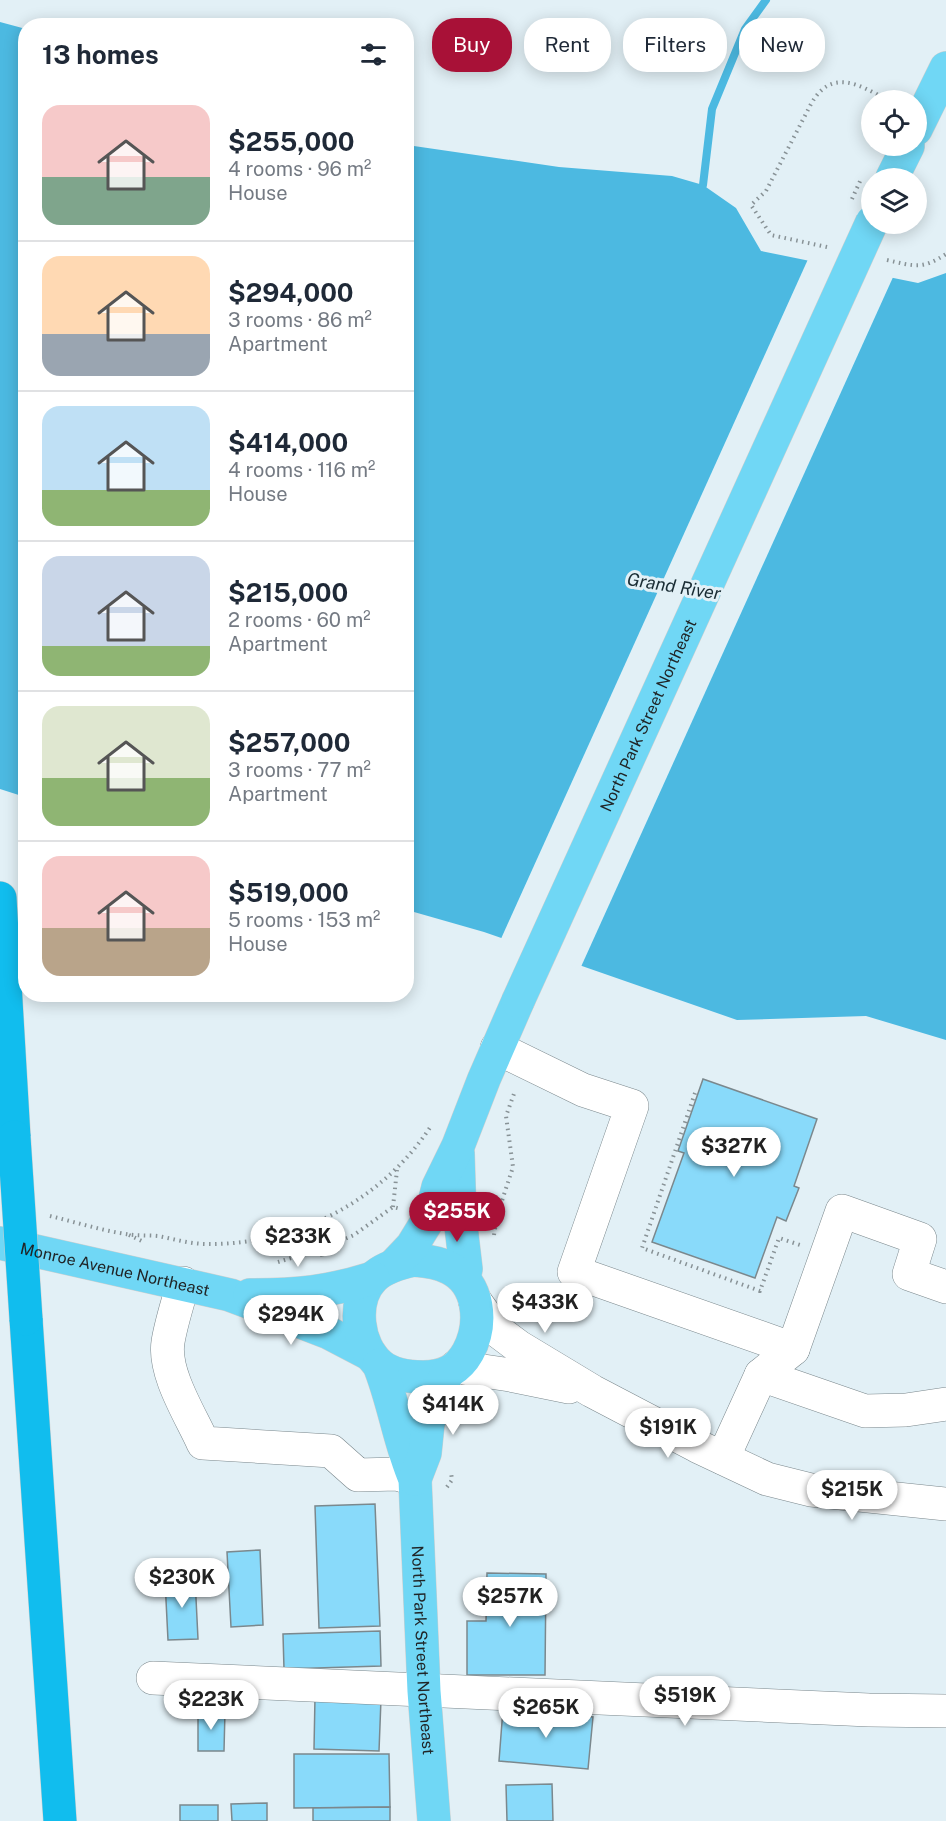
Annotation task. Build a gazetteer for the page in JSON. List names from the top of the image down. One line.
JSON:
{"streets":{"main road":["North Park Street Northeast","Monroe Avenue Northeast"]},"crossings":[["North Park Street Northeast","Monroe Avenue Northeast"]],"water":["Grand River"],"page":{"chip":["Buy","Rent","Filters","New"],"heading":"13 homes","list":[{"name":"$255,000","note":"4 rooms · 96 m² · House"},{"name":"$294,000","note":"3 rooms · 86 m² · Apartment"},{"name":"$414,000","note":"4 rooms · 116 m² · House"},{"name":"$215,000","note":"2 rooms · 60 m² · Apartment"},{"name":"$257,000","note":"3 rooms · 77 m² · Apartment"},{"name":"$519,000","note":"5 rooms · 153 m² · House"}],"price":["$327K","$255K","$233K","$433K","$294K","$414K","$191K","$215K","$230K","$257K","$519K","$223K","$265K"]}}
